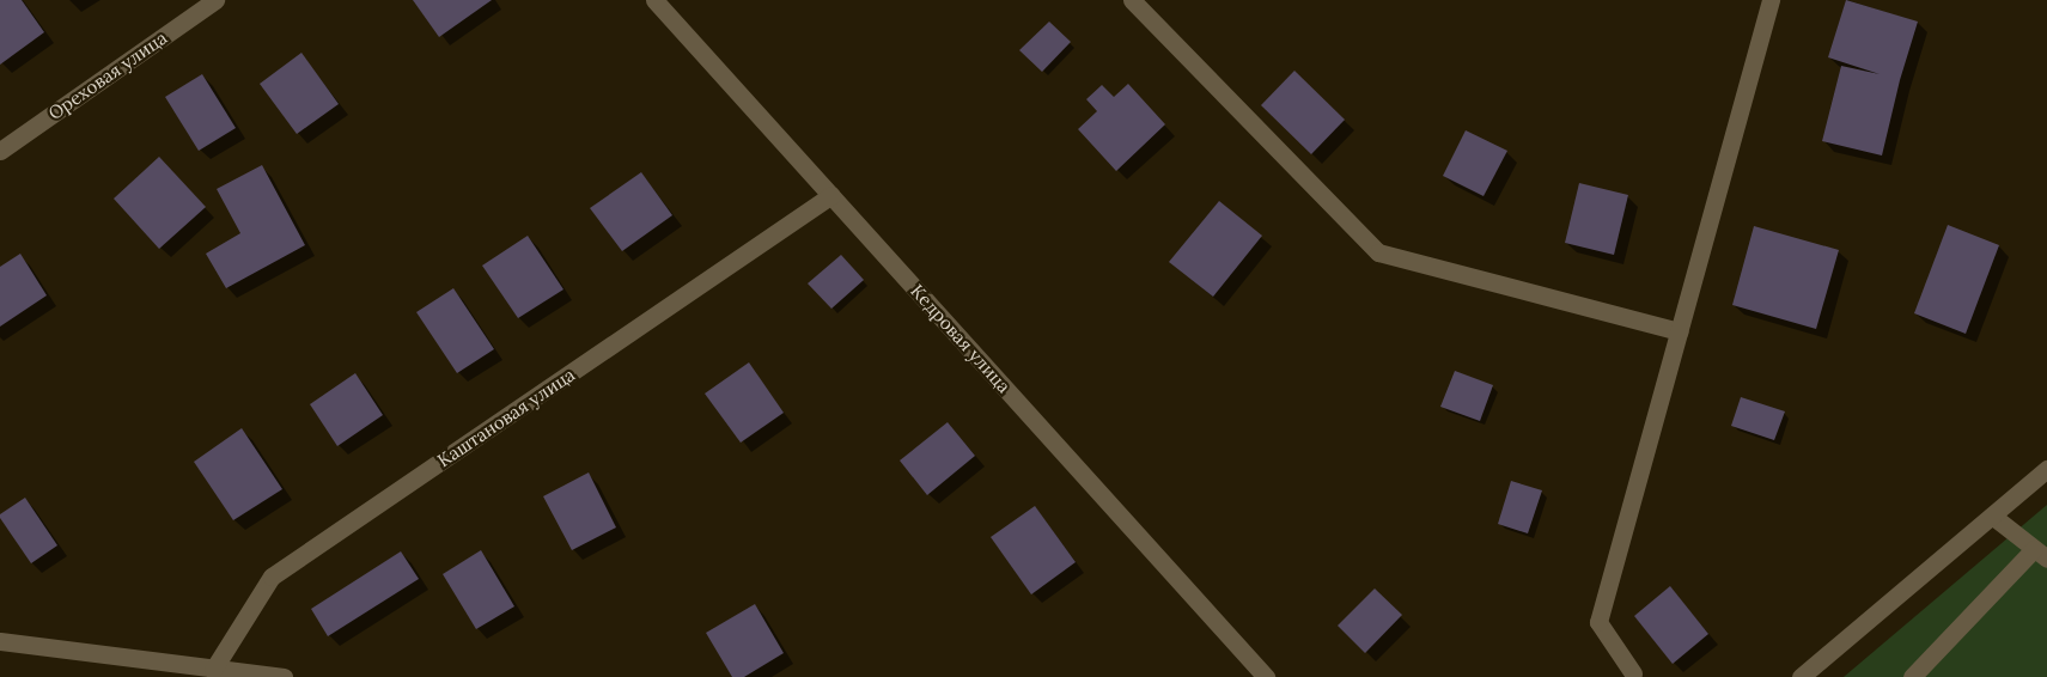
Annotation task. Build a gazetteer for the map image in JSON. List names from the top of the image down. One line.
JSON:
{"streets":{"street":["Ореховая улица","Кедровая улица","Каштановая улица"]},"crossings":[["Кедровая улица","Каштановая улица"]]}
